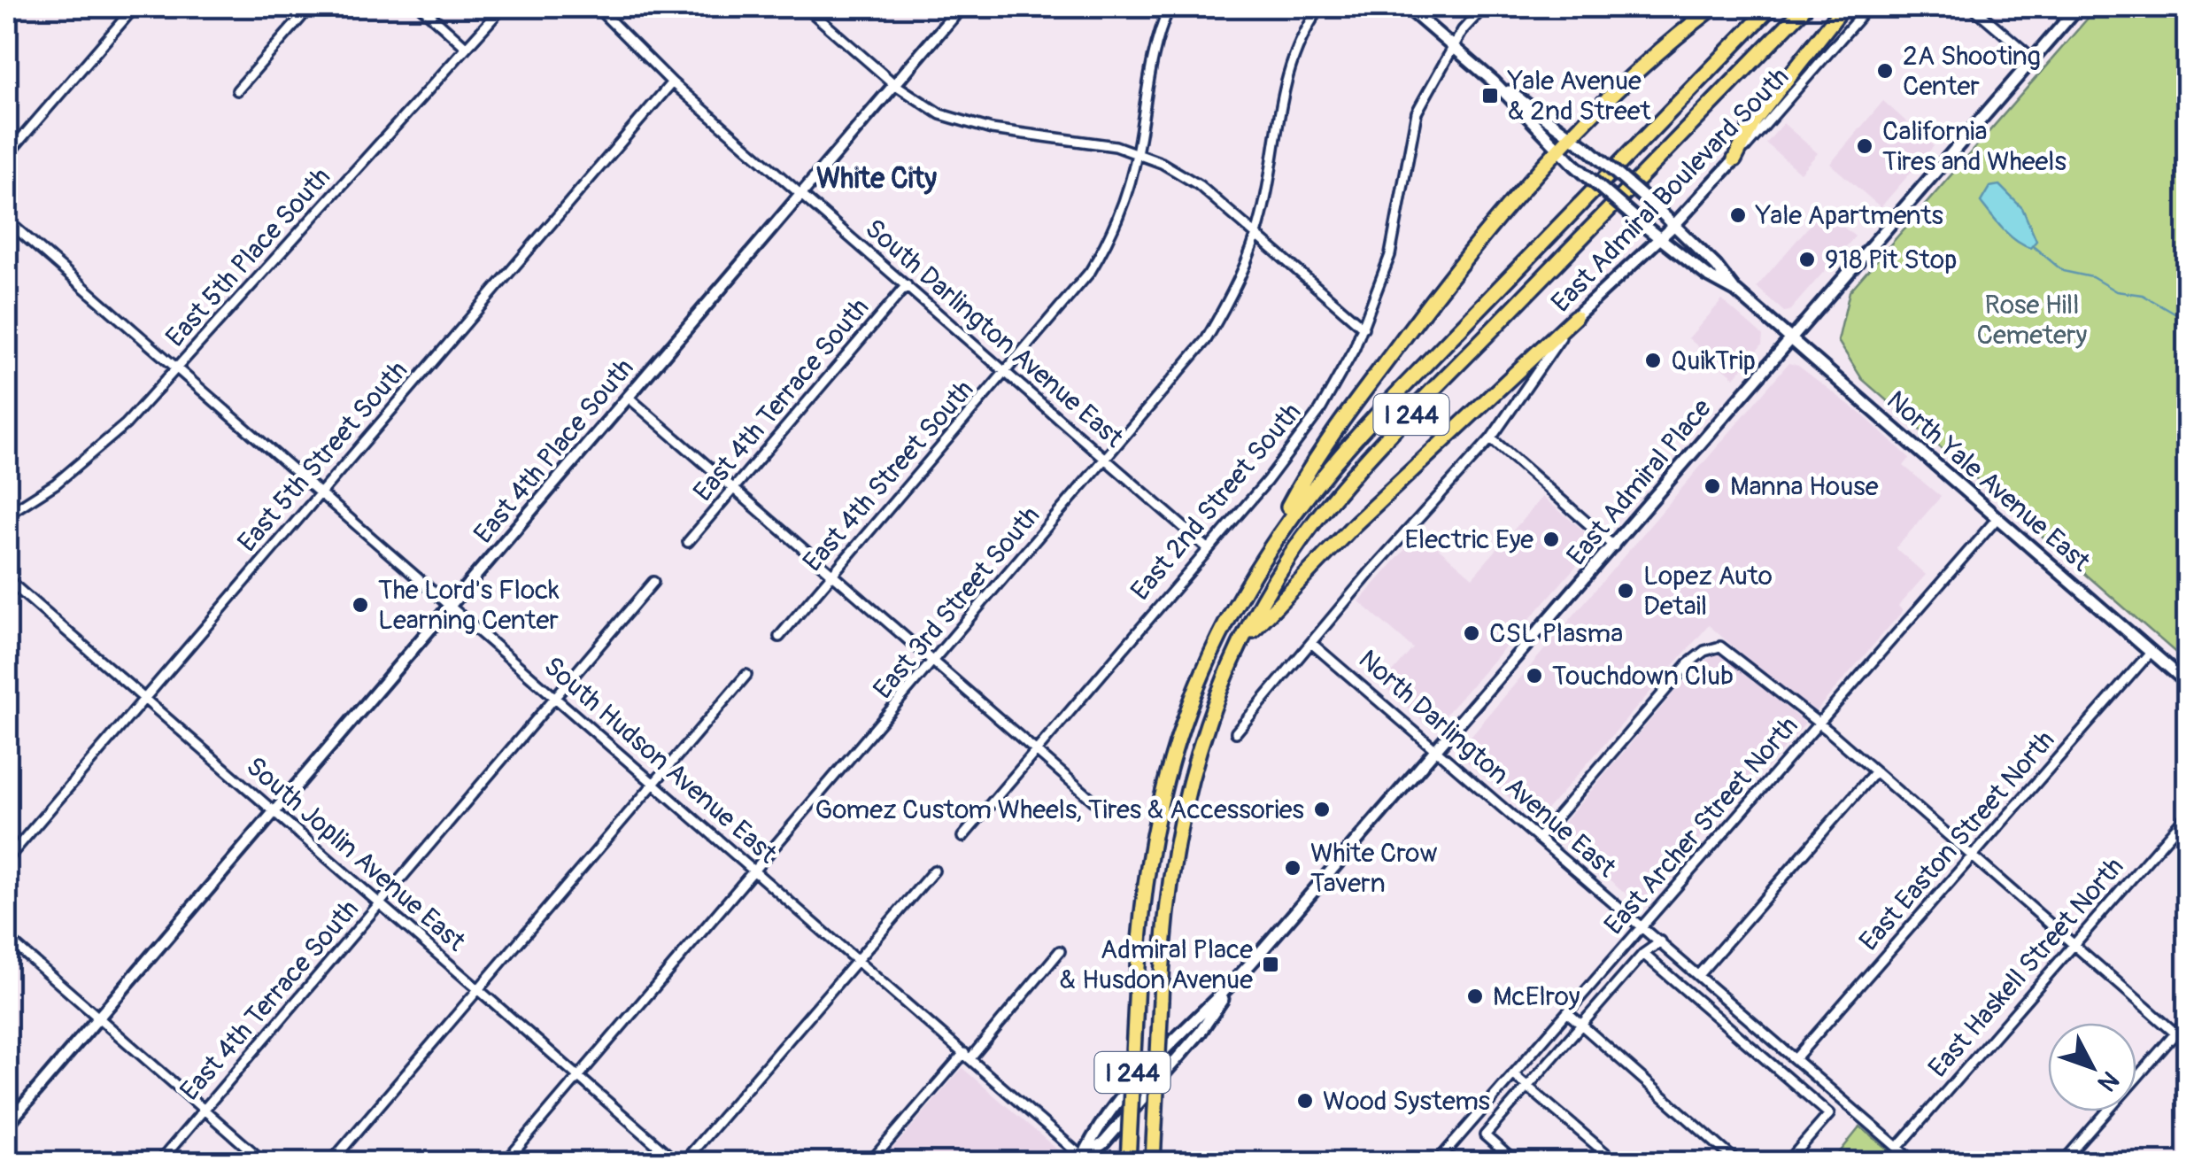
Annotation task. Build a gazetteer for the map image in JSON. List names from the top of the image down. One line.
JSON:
{"streets":{"highway":["I 244"],"main road":["East Admiral Boulevard South","East 4th Place South","North Yale Avenue East","East Admiral Place"],"street":["East 5th Place South","South Darlington Avenue East","East 4th Terrace South","East 5th Street South","East 4th Street South","East 2nd Street South","East 3rd Street South","South Hudson Avenue East","North Darlington Avenue East","East Archer Street North","East Easton Street North","South Joplin Avenue East","East Haskell Street North"]},"crossings":[["East Admiral Boulevard South","North Darlington Avenue East"],["East 5th Place South","South Hudson Avenue East"],["South Darlington Avenue East","East 4th Terrace South"],["South Darlington Avenue East","East 4th Place South"],["South Darlington Avenue East","East 5th Street South"],["South Darlington Avenue East","East 4th Street South"],["South Darlington Avenue East","East 2nd Street South"],["South Darlington Avenue East","East 3rd Street South"],["East 4th Terrace South","South Hudson Avenue East"],["East 4th Terrace South","South Joplin Avenue East"],["East 4th Place South","South Hudson Avenue East"],["East 4th Place South","South Joplin Avenue East"],["East 5th Street South","South Hudson Avenue East"],["East 5th Street South","South Joplin Avenue East"],["North Yale Avenue East","East Admiral Place"],["North Yale Avenue East","East Archer Street North"],["North Yale Avenue East","East Easton Street North"],["East Admiral Place","South Hudson Avenue East"],["East Admiral Place","North Darlington Avenue East"],["East 3rd Street South","South Hudson Avenue East"],["East 3rd Street South","South Joplin Avenue East"],["North Darlington Avenue East","East Archer Street North"],["North Darlington Avenue East","East Easton Street North"],["North Darlington Avenue East","East Haskell Street North"]],"districts":["White City"],"parks":["Rose Hill Cemetery"],"places":{"other":["2A Shooting Center","California Tires and Wheels","Yale Apartments","918 Pit Stop","QuikTrip","Manna House","Electric Eye","Lopez Auto Detail","The Lord's Flock Learning Center","CSL Plasma","Touchdown Club","Gomez Custom Wheels, Tires & Accessories","White Crow Tavern","McElroy","Wood Systems"],"transit":["Yale Avenue & 2nd Street","Admiral Place & Husdon Avenue"]},"north":"bottom right"}
